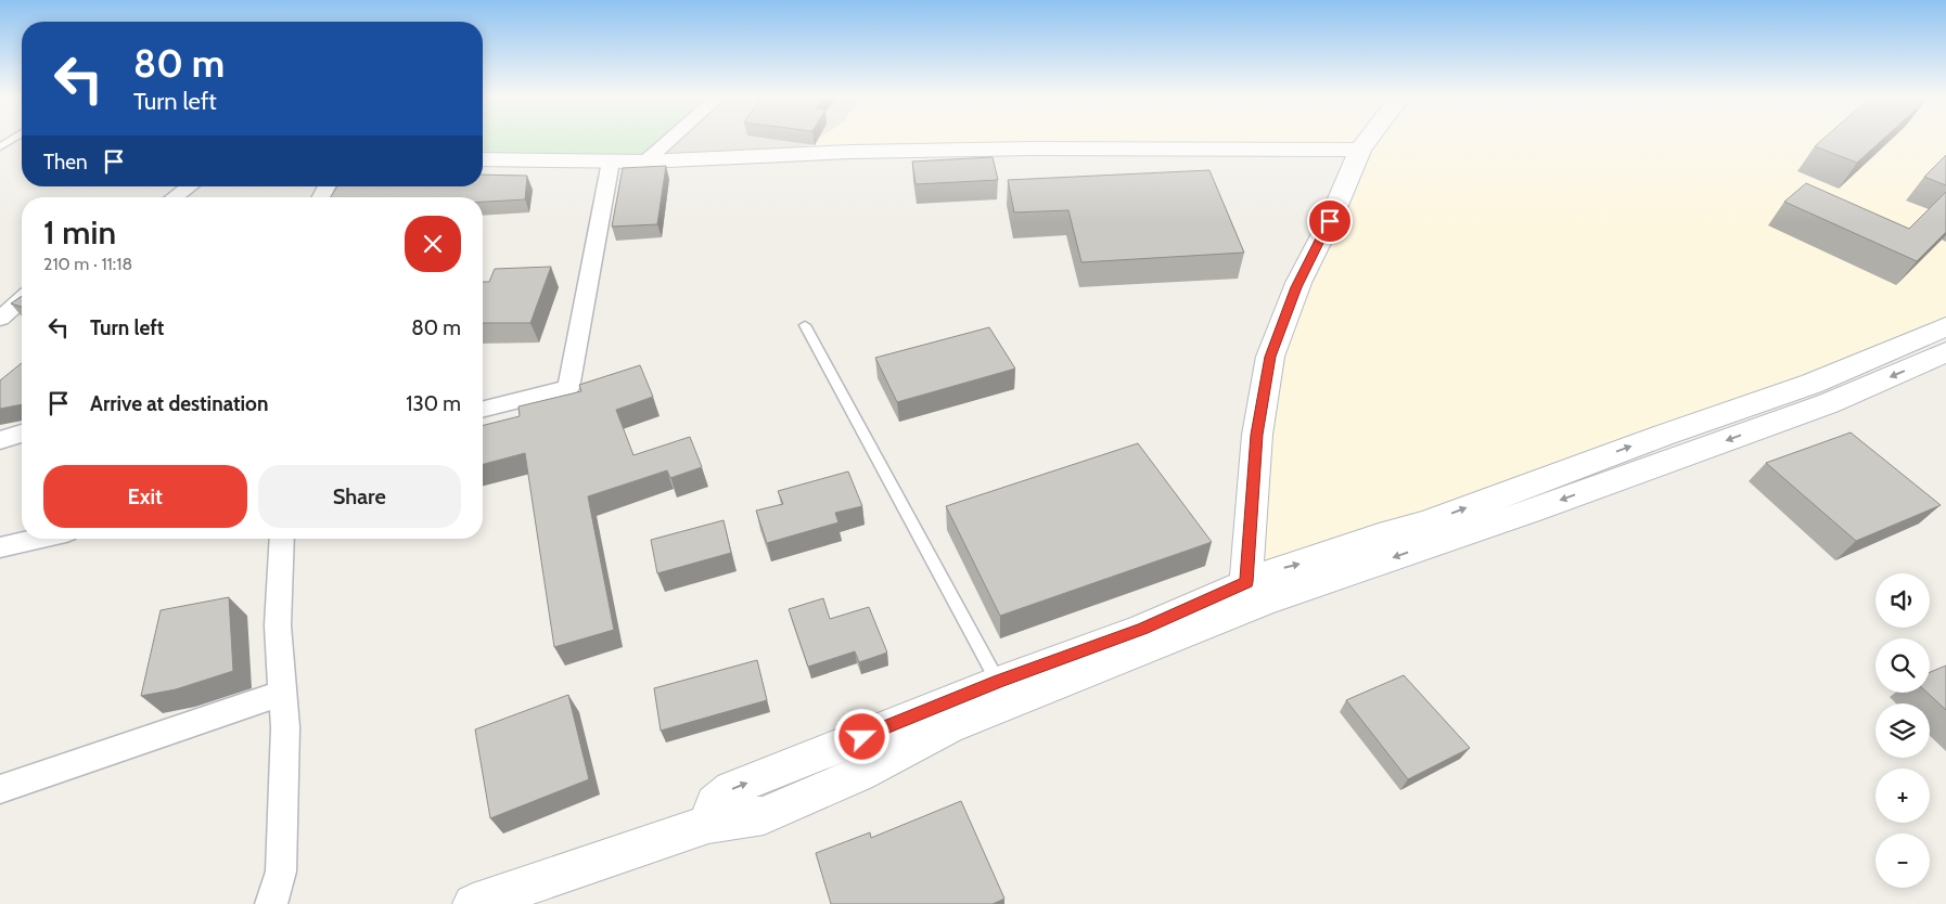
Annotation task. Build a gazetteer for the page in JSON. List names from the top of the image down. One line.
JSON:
{"page":{"turn":["80 m","Turn left"],"then":"Then","heading":["1 min","210 m · 11:18"],"list":[{"name":"Turn left","value":"80 m"},{"name":"Arrive at destination","value":"130 m"}],"buttons":["Exit","Share"],"map_buttons":["+","−"]}}
